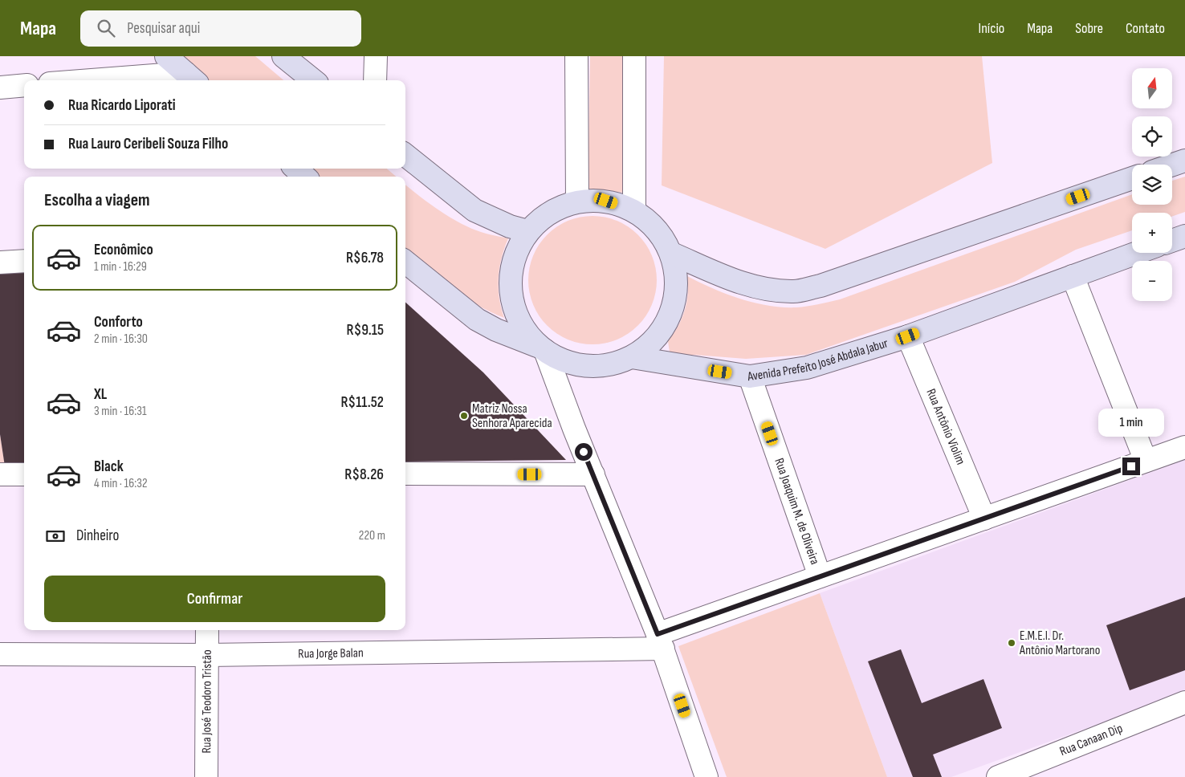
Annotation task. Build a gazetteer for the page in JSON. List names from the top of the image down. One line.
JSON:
{"streets":{"street":["Avenida Prefeito José Abdala Jabur","Rua Antônio Violim","Rua Joaquim M. de Oliveira","Rua Jorge Balan","Rua José Teodoro Tristão","Rua Canaan Dip"]},"crossings":[["Avenida Prefeito José Abdala Jabur","Rua Antônio Violim"],["Avenida Prefeito José Abdala Jabur","Rua Joaquim M. de Oliveira"],["Rua Antônio Violim","Rua Jorge Balan"],["Rua Joaquim M. de Oliveira","Rua Jorge Balan"],["Rua Jorge Balan","Rua José Teodoro Tristão"]],"places":["Matriz Nossa Senhora Aparecida","E.M.E.I. Dr. Antônio Martorano"],"north":"top","page":{"header":"Mapa","search":"Pesquisar aqui","nav":["Início","Mapa","Sobre","Contato"],"map_buttons":["+","−"],"banner":["Rua Ricardo Liporati","Rua Lauro Ceribeli Souza Filho"],"heading":"Escolha a viagem","list":[{"name":"Econômico","note":"1 min · 16:29","value":"R$6.78"},{"name":"Conforto","note":"2 min · 16:30","value":"R$9.15"},{"name":"XL","note":"3 min · 16:31","value":"R$11.52"},{"name":"Black","note":"4 min · 16:32","value":"R$8.26"}],"bubble":"1 min","pay":["Dinheiro","220 m"],"buttons":"Confirmar"}}
